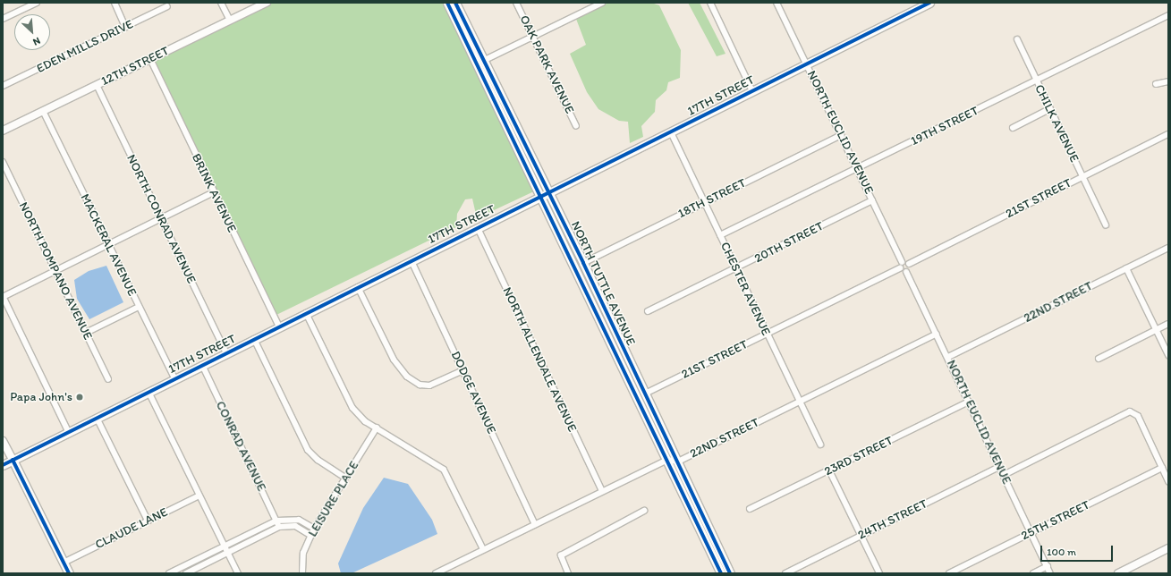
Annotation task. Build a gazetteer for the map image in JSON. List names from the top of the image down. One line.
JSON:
{"streets":{"main road":["17TH STREET","NORTH TUTTLE AVENUE"],"street":["EDEN MILLS DRIVE","OAK PARK AVENUE","12TH STREET","CHILK AVENUE","19TH STREET","NORTH EUCLID AVENUE","BRINK AVENUE","18TH STREET","21ST STREET","NORTH CONRAD AVENUE","20TH STREET","MACKERAL AVENUE","NORTH POMPANO AVENUE","CHESTER AVENUE","22ND STREET","NORTH ALLENDALE AVENUE","DODGE AVENUE","CONRAD AVENUE","23RD STREET","LEISURE PLACE","24TH STREET","25TH STREET","CLAUDE LANE"]},"crossings":[["12TH STREET","BRINK AVENUE"],["12TH STREET","NORTH CONRAD AVENUE"],["12TH STREET","MACKERAL AVENUE"],["17TH STREET","NORTH EUCLID AVENUE"],["17TH STREET","BRINK AVENUE"],["17TH STREET","NORTH CONRAD AVENUE"],["17TH STREET","MACKERAL AVENUE"],["17TH STREET","NORTH TUTTLE AVENUE"],["17TH STREET","CHESTER AVENUE"],["17TH STREET","NORTH ALLENDALE AVENUE"],["17TH STREET","DODGE AVENUE"],["17TH STREET","CONRAD AVENUE"],["CHILK AVENUE","19TH STREET"],["CHILK AVENUE","21ST STREET"],["19TH STREET","NORTH EUCLID AVENUE"],["19TH STREET","CHESTER AVENUE"],["NORTH EUCLID AVENUE","18TH STREET"],["NORTH EUCLID AVENUE","21ST STREET"],["NORTH EUCLID AVENUE","20TH STREET"],["NORTH EUCLID AVENUE","22ND STREET"],["NORTH EUCLID AVENUE","23RD STREET"],["NORTH EUCLID AVENUE","24TH STREET"],["NORTH EUCLID AVENUE","25TH STREET"],["18TH STREET","NORTH TUTTLE AVENUE"],["18TH STREET","CHESTER AVENUE"],["21ST STREET","NORTH TUTTLE AVENUE"],["21ST STREET","CHESTER AVENUE"],["20TH STREET","CHESTER AVENUE"],["NORTH TUTTLE AVENUE","22ND STREET"],["CHESTER AVENUE","22ND STREET"]],"places":["Papa John's"],"scale_bar":"100 m","north":"bottom right"}
